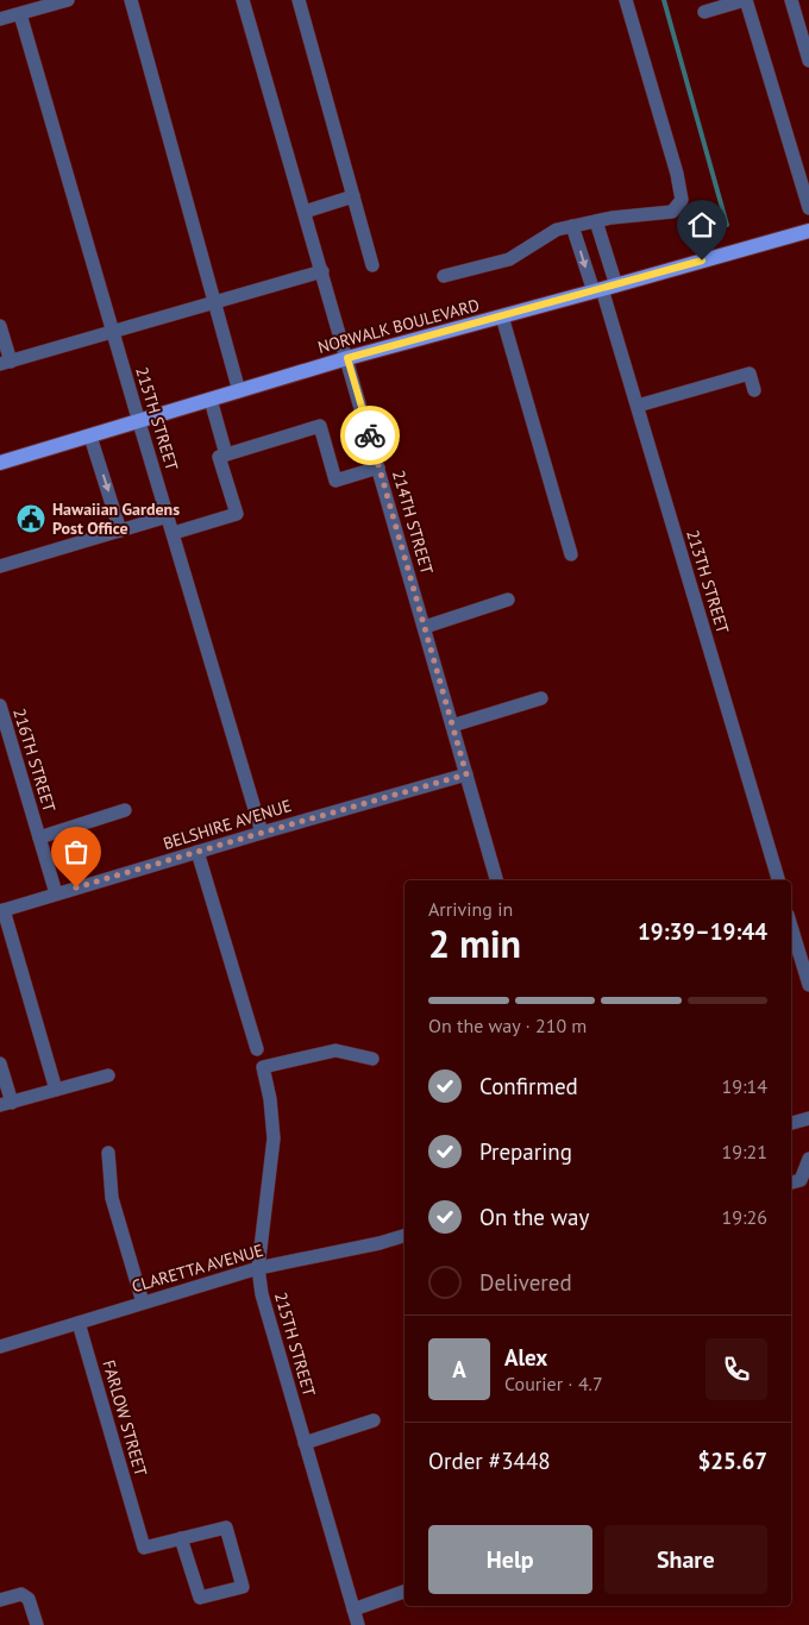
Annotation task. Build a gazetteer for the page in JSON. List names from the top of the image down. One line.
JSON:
{"streets":{"main road":["NORWALK BOULEVARD"],"street":["215TH STREET","214TH STREET","213TH STREET","216TH STREET","BELSHIRE AVENUE","CLARETTA AVENUE","FARLOW STREET"]},"crossings":[["NORWALK BOULEVARD","215TH STREET"],["NORWALK BOULEVARD","214TH STREET"],["NORWALK BOULEVARD","213TH STREET"],["215TH STREET","BELSHIRE AVENUE"],["215TH STREET","CLARETTA AVENUE"],["214TH STREET","BELSHIRE AVENUE"],["216TH STREET","BELSHIRE AVENUE"],["CLARETTA AVENUE","FARLOW STREET"]],"places":{"public building":["Hawaiian Gardens Post Office"]},"page":{"heading":["2 min","Arriving in","19:39–19:44"],"panel":["Alex","Courier · 4.7","Order #3448","$25.67"],"bar":"On the way · 210 m","list":[["Confirmed","19:14"],["Preparing","19:21"],["On the way","19:26"],"Delivered"],"round":"A","buttons":["Help","Share"]}}
